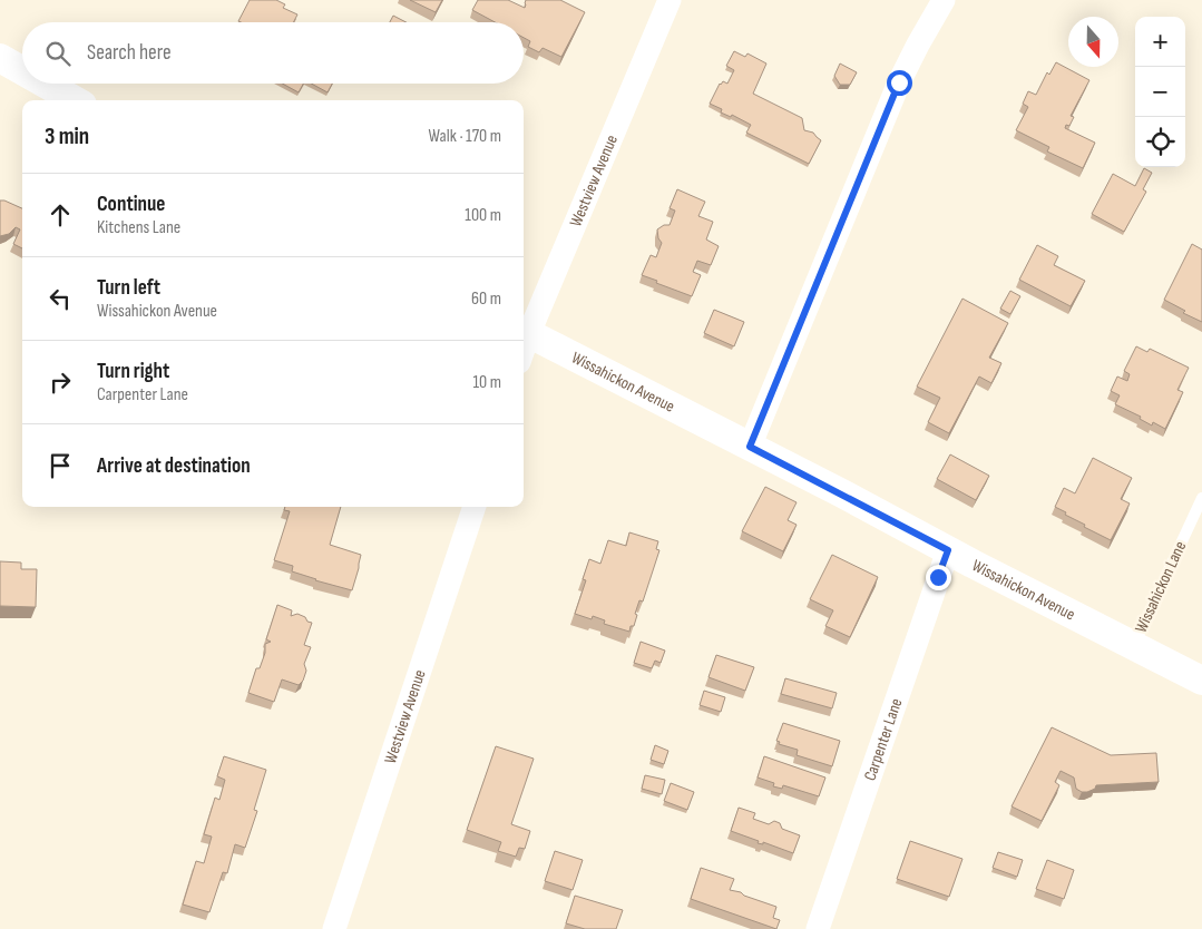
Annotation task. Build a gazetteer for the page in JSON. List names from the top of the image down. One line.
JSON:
{"streets":{"street":["Westview Avenue","Wissahickon Avenue","Carpenter Lane"],"lane":["Wissahickon Lane"]},"crossings":[["Westview Avenue","Wissahickon Avenue"],["Wissahickon Avenue","Wissahickon Lane"],["Wissahickon Avenue","Carpenter Lane"]],"north":"bottom","page":{"map_buttons":["+","−"],"search":"Search here","heading":["3 min","Walk · 170 m"],"list":[["Continue","Kitchens Lane","100 m"],["Turn left","Wissahickon Avenue","60 m"],["Turn right","Carpenter Lane","10 m"],"Arrive at destination"]}}
